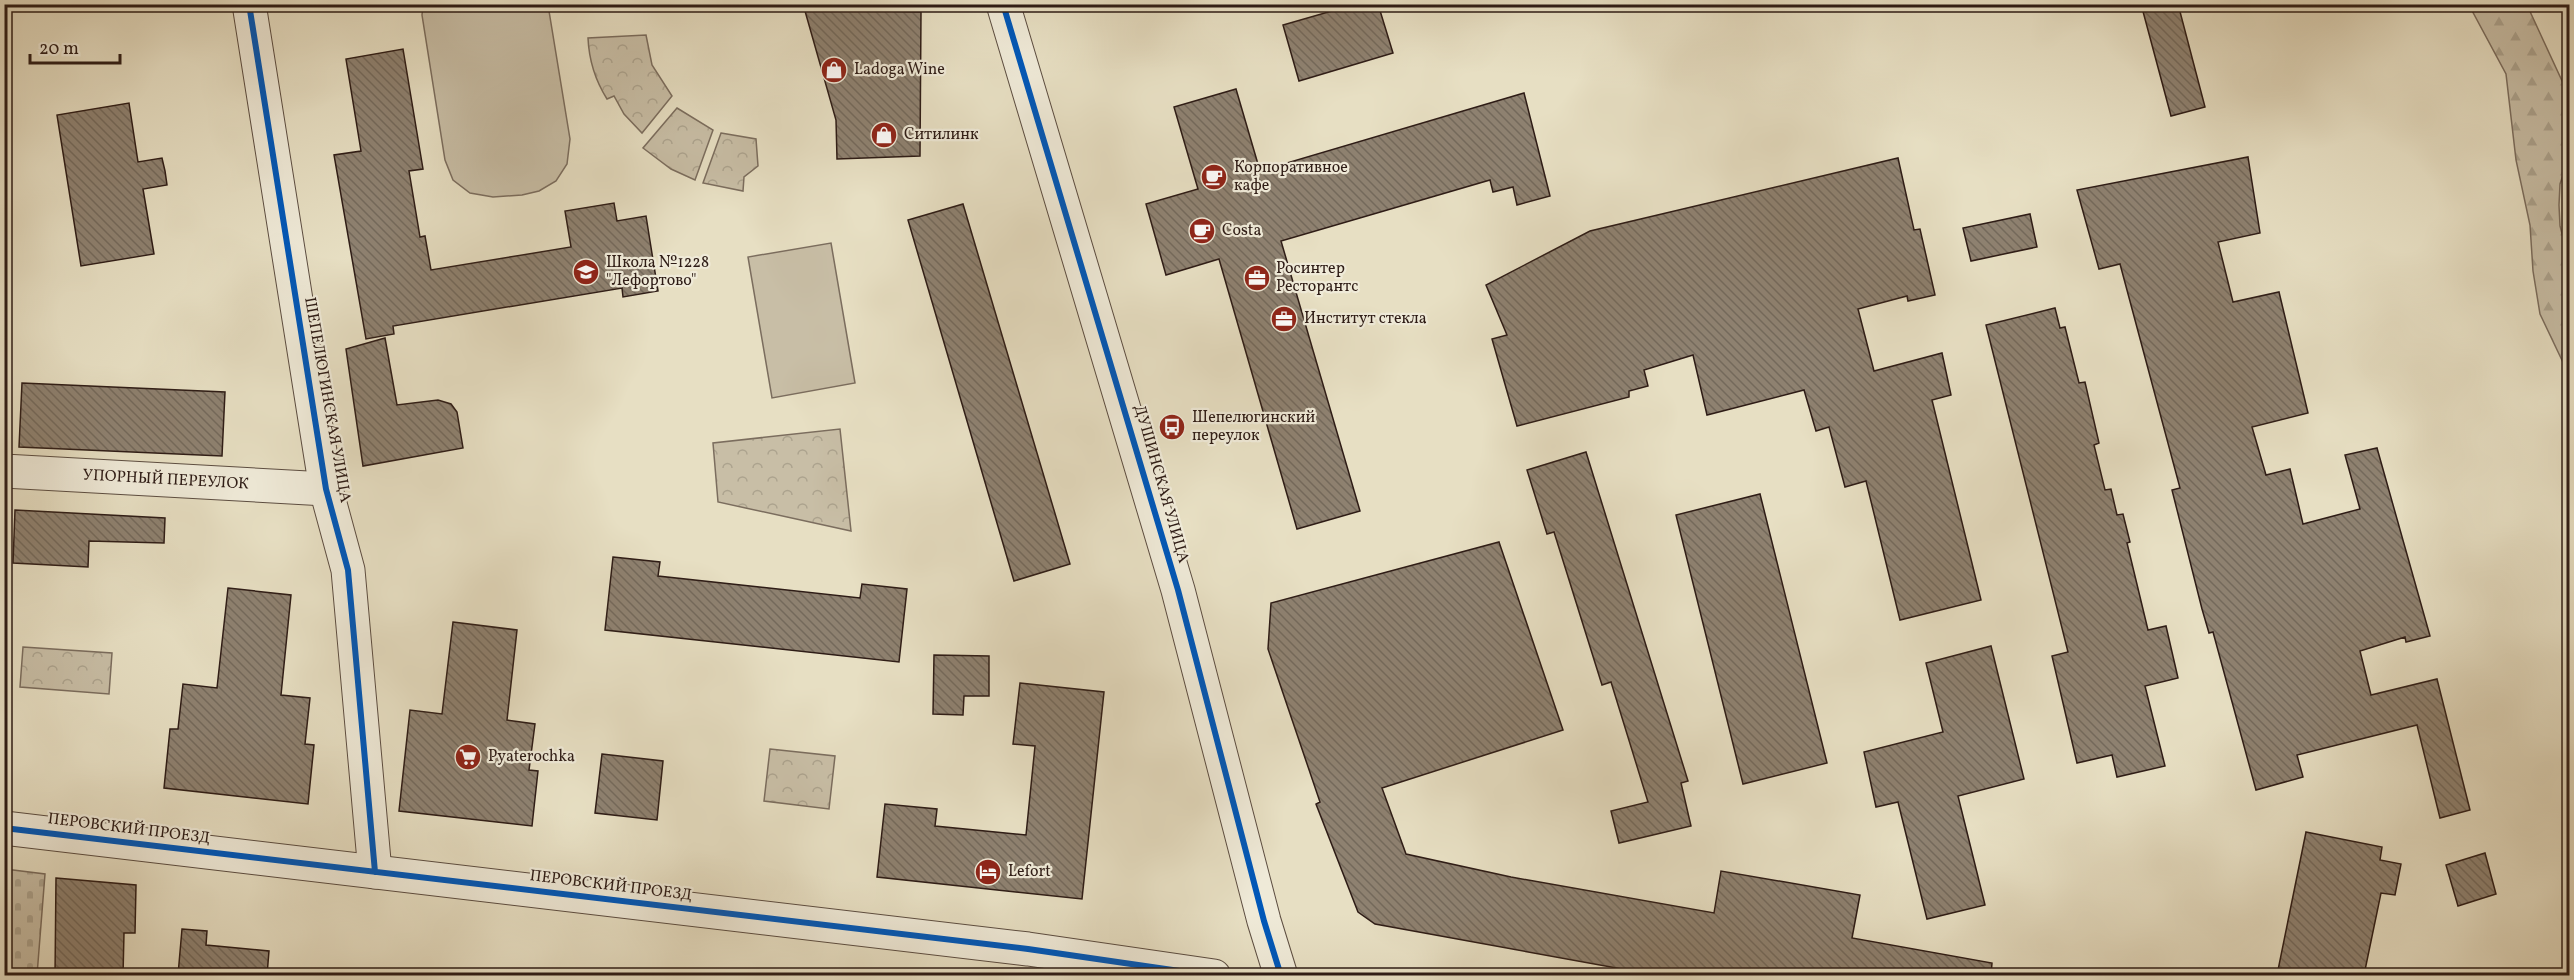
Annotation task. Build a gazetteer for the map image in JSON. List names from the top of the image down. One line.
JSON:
{"streets":{"street":["ШЕПЕЛЮГИНСКАЯ УЛИЦА","УПОРНЫЙ ПЕРЕУЛОК","ДУШИНСКАЯ УЛИЦА","ПЕРОВСКИЙ ПРОЕЗД"]},"crossings":[["ШЕПЕЛЮГИНСКАЯ УЛИЦА","УПОРНЫЙ ПЕРЕУЛОК"],["ШЕПЕЛЮГИНСКАЯ УЛИЦА","ПЕРОВСКИЙ ПРОЕЗД"]],"places":{"shop":["Ladoga Wine","Ситилинк"],"cafe":["Корпоративное кафе","Costa"],"school or university":["Школа №1228 \"Лефортово\""],"office":["Росинтер Ресторантс","Институт стекла"],"bus stop":["Шепелюгинский переулок"],"supermarket":["Pyaterochka"],"hotel":["Lefort"]},"scale_bar":"20 m"}
